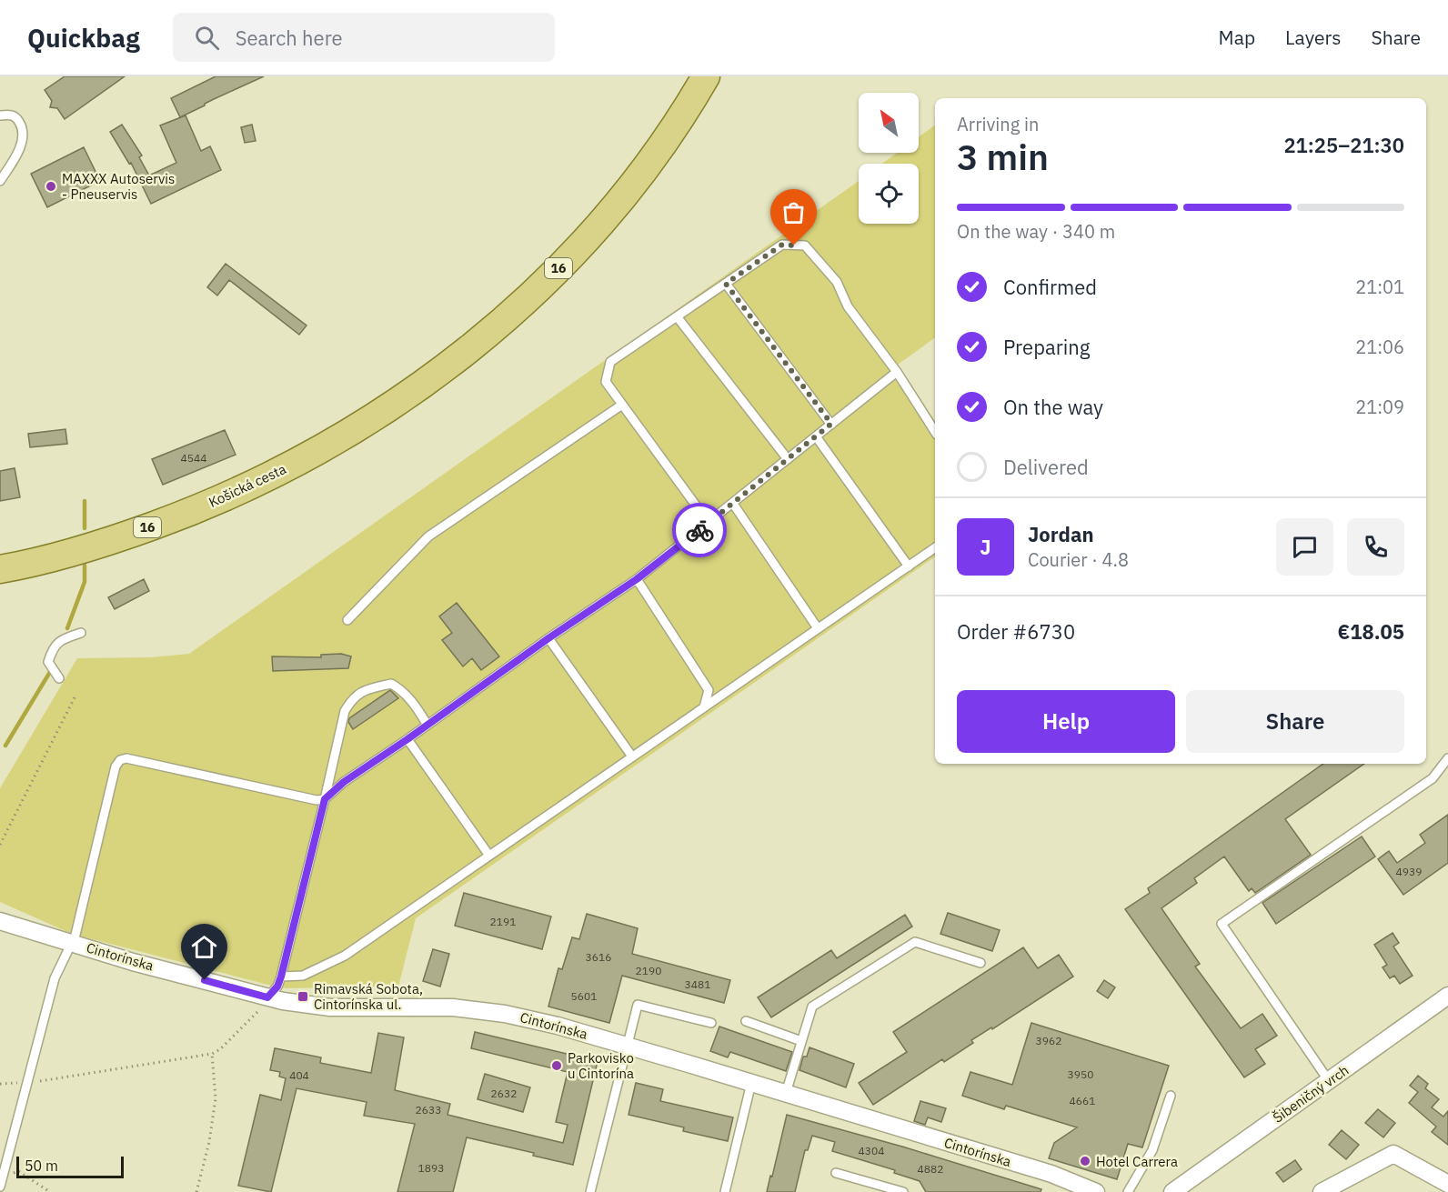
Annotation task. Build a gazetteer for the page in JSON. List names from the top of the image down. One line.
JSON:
{"streets":{"main road":["16","Košická cesta"],"street":["Cintorínska","Šibeničný vrch"]},"places":{"other":["MAXXX Autoservis - Pneuservis","Parkovisko u Cintorína","Hotel Carrera"],"transit":["Rimavská Sobota, Cintorínska ul."]},"house_numbers":["4544","4939","2191","3616","2190","3481","5601","3962","3950","404","2632","4661","2633","4304","1893","4882"],"scale_bar":"50 m","north":"top left","page":{"header":"Quickbag","search":"Search here","nav":["Map","Layers","Share"],"heading":["3 min","Arriving in","21:25–21:30"],"panel":["Jordan","Courier · 4.8","Order #6730","€18.05"],"bar":"On the way · 340 m","list":[["Confirmed","21:01"],["Preparing","21:06"],["On the way","21:09"],"Delivered"],"round":"J","buttons":["Help","Share"],"scale":"50 m"}}
